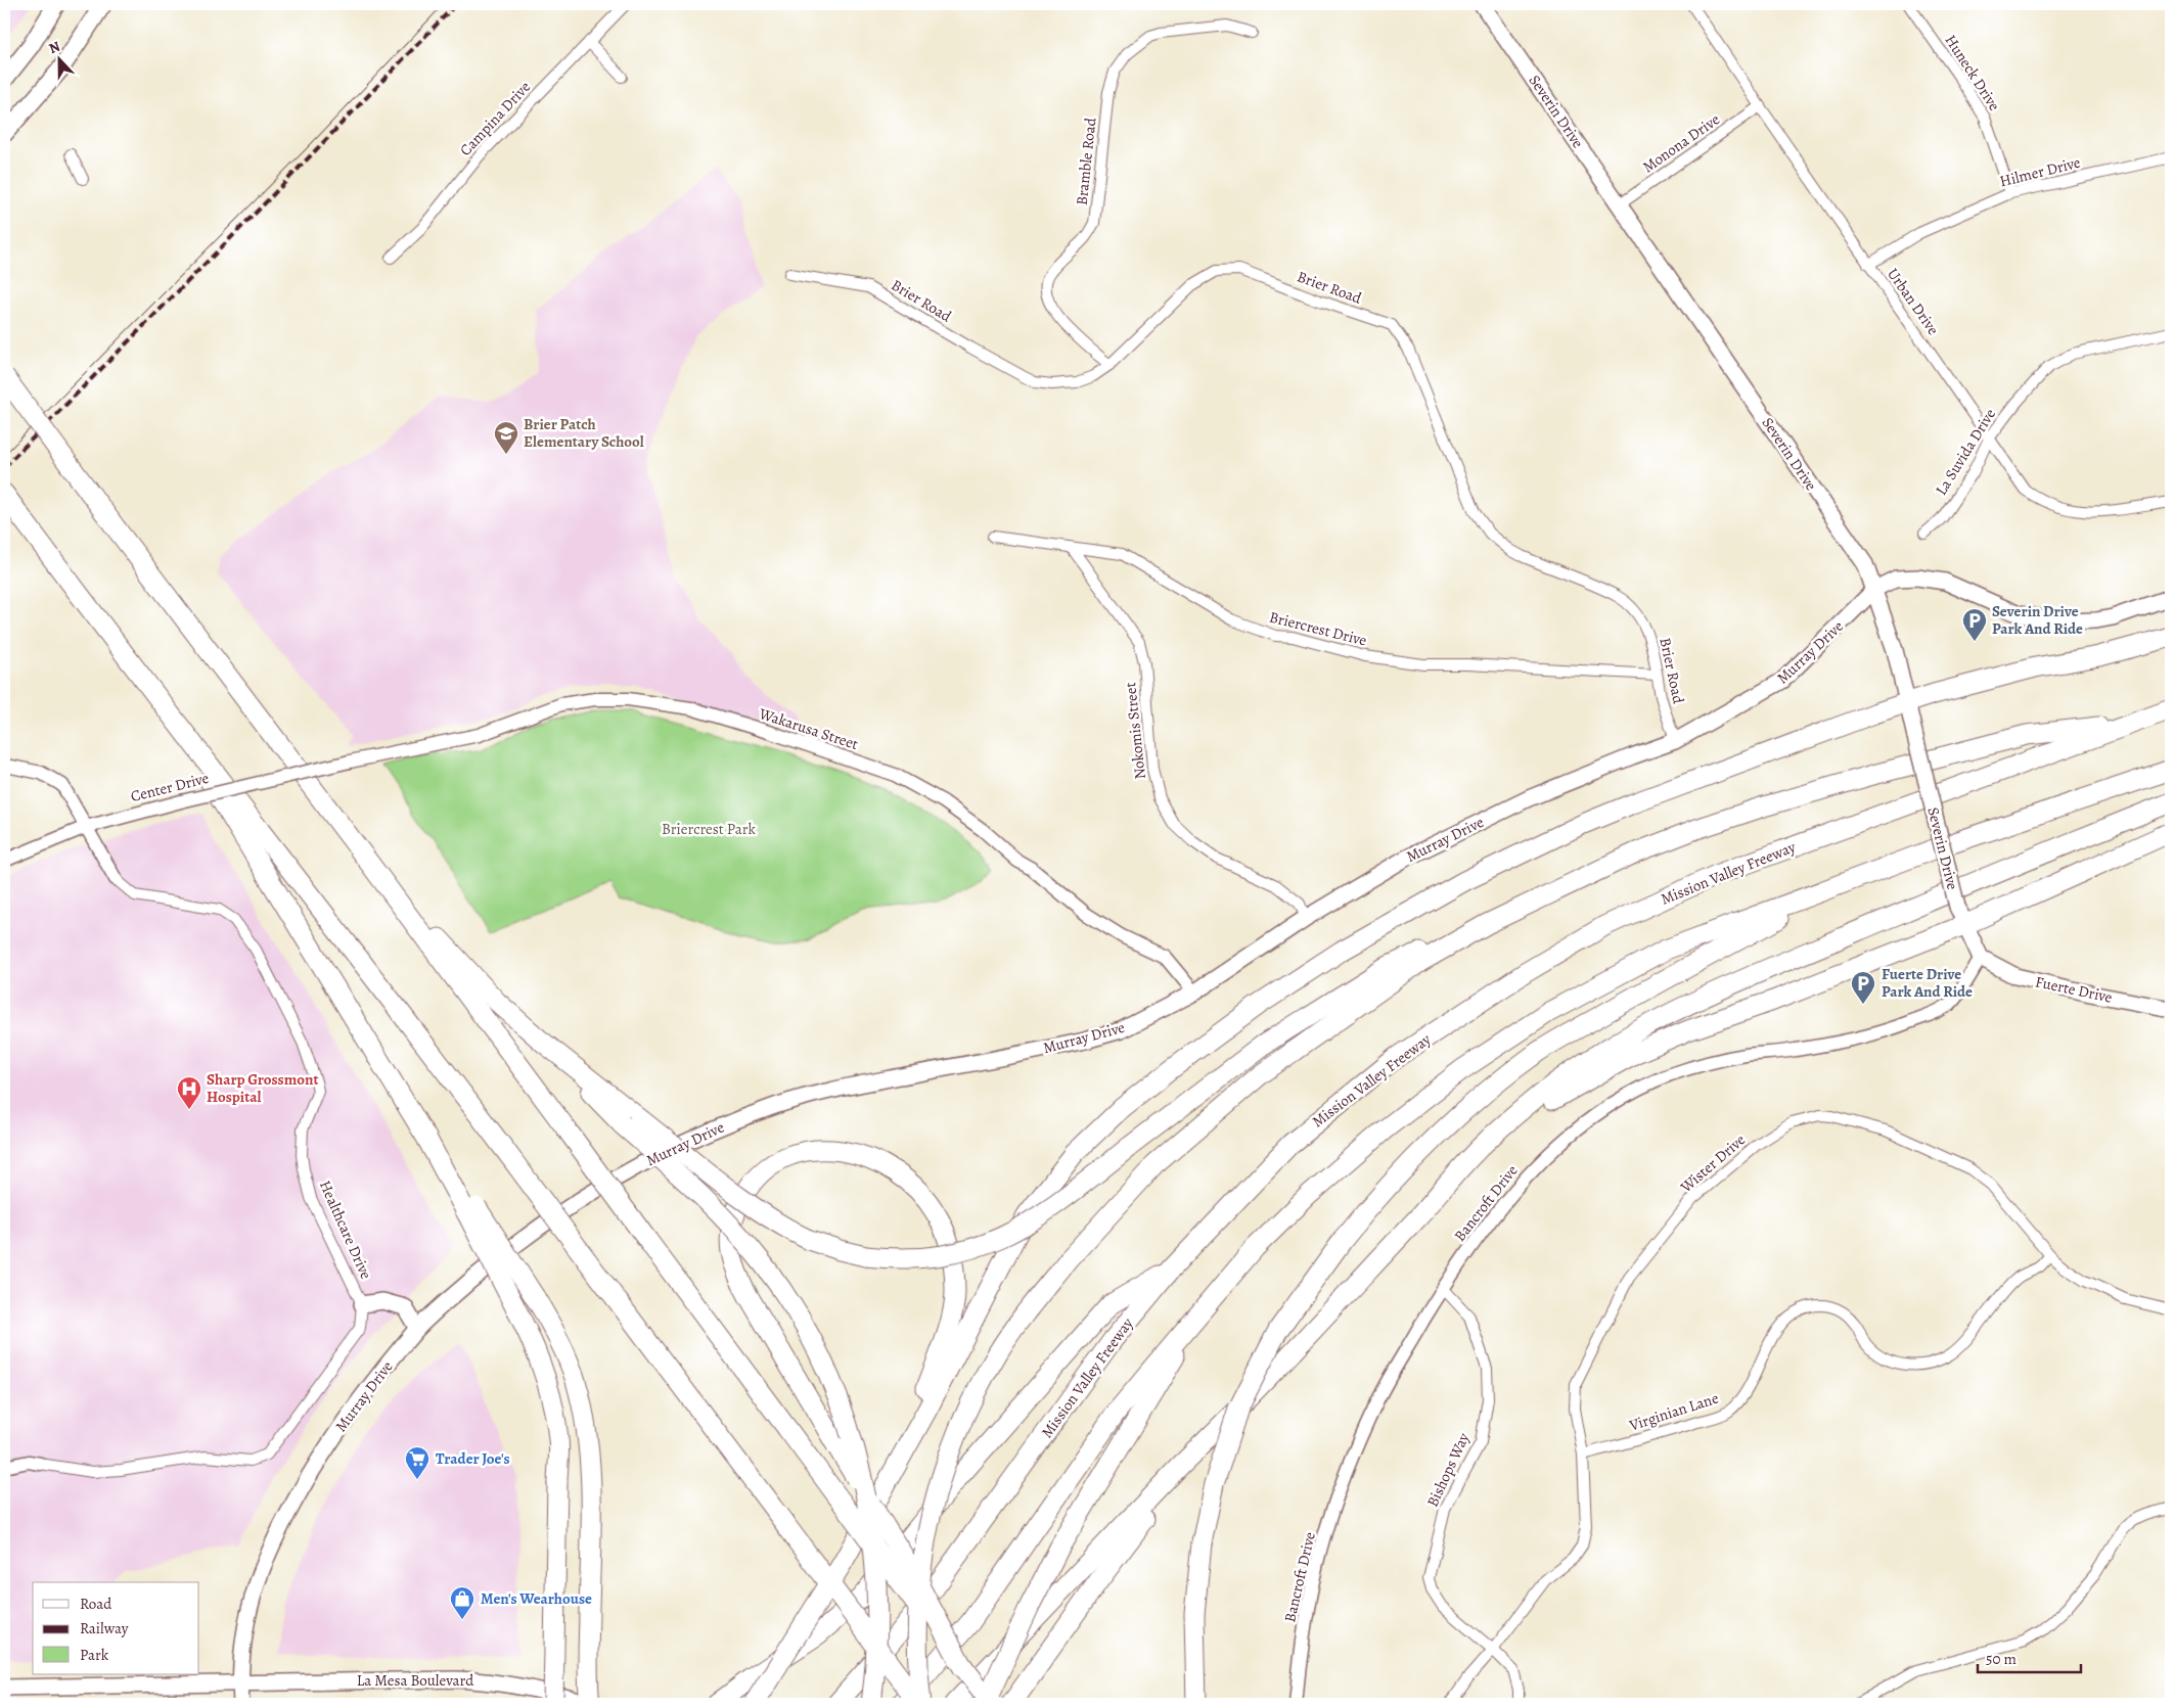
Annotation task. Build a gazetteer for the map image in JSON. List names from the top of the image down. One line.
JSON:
{"streets":{"highway":["Mission Valley Freeway"],"main road":["Severin Drive","Murray Drive","Fuerte Drive","La Mesa Boulevard"],"street":["Huneck Drive","Campina Drive","Monona Drive","Bramble Road","Hilmer Drive","Brier Road","Urban Drive","La Suvida Drive","Briercrest Drive","Wakarusa Street","Nokomis Street","Center Drive","Wister Drive","Bancroft Drive","Healthcare Drive","Virginian Lane","Bishops Way"]},"crossings":[["Huneck Drive","Hilmer Drive"],["Severin Drive","Monona Drive"],["Severin Drive","Murray Drive"],["Severin Drive","Fuerte Drive"],["Severin Drive","Bancroft Drive"],["Monona Drive","Urban Drive"],["Bramble Road","Brier Road"],["Hilmer Drive","Urban Drive"],["Brier Road","Briercrest Drive"],["Brier Road","Murray Drive"],["Urban Drive","La Suvida Drive"],["Briercrest Drive","Nokomis Street"],["Murray Drive","Wakarusa Street"],["Murray Drive","Nokomis Street"],["Murray Drive","La Mesa Boulevard"],["Wakarusa Street","Center Drive"],["Center Drive","Healthcare Drive"],["Fuerte Drive","Bancroft Drive"],["Wister Drive","Virginian Lane"],["Wister Drive","Bishops Way"],["Bancroft Drive","Bishops Way"]],"parks":["Briercrest Park"],"places":{"school or university":["Brier Patch Elementary School"],"parking":["Severin Drive Park And Ride","Fuerte Drive Park And Ride"],"hospital":["Sharp Grossmont Hospital"],"supermarket":["Trader Joe's"],"shop":["Men's Wearhouse"]},"legend":["Road","Railway","Park"],"scale_bar":"50 m","north":"top"}
